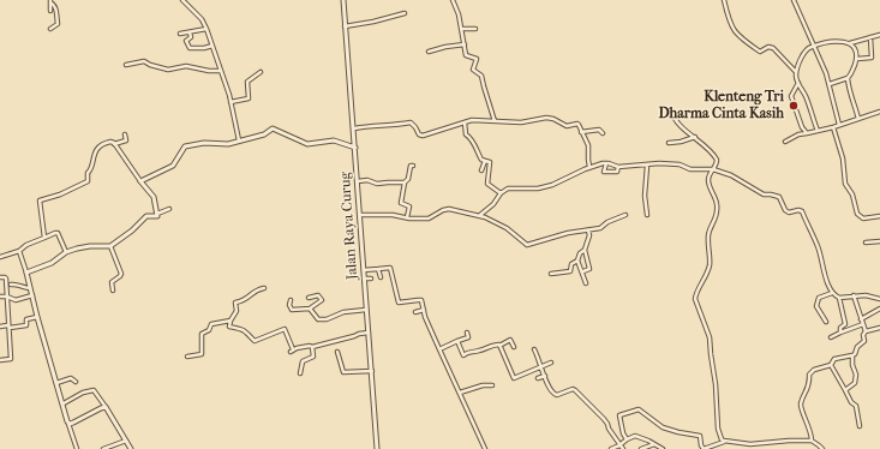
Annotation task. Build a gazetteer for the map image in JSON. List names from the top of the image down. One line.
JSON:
{"streets":{"street":["Jalan Raya Curug"]},"places":["Klenteng Tri Dharma Cinta Kasih"]}
